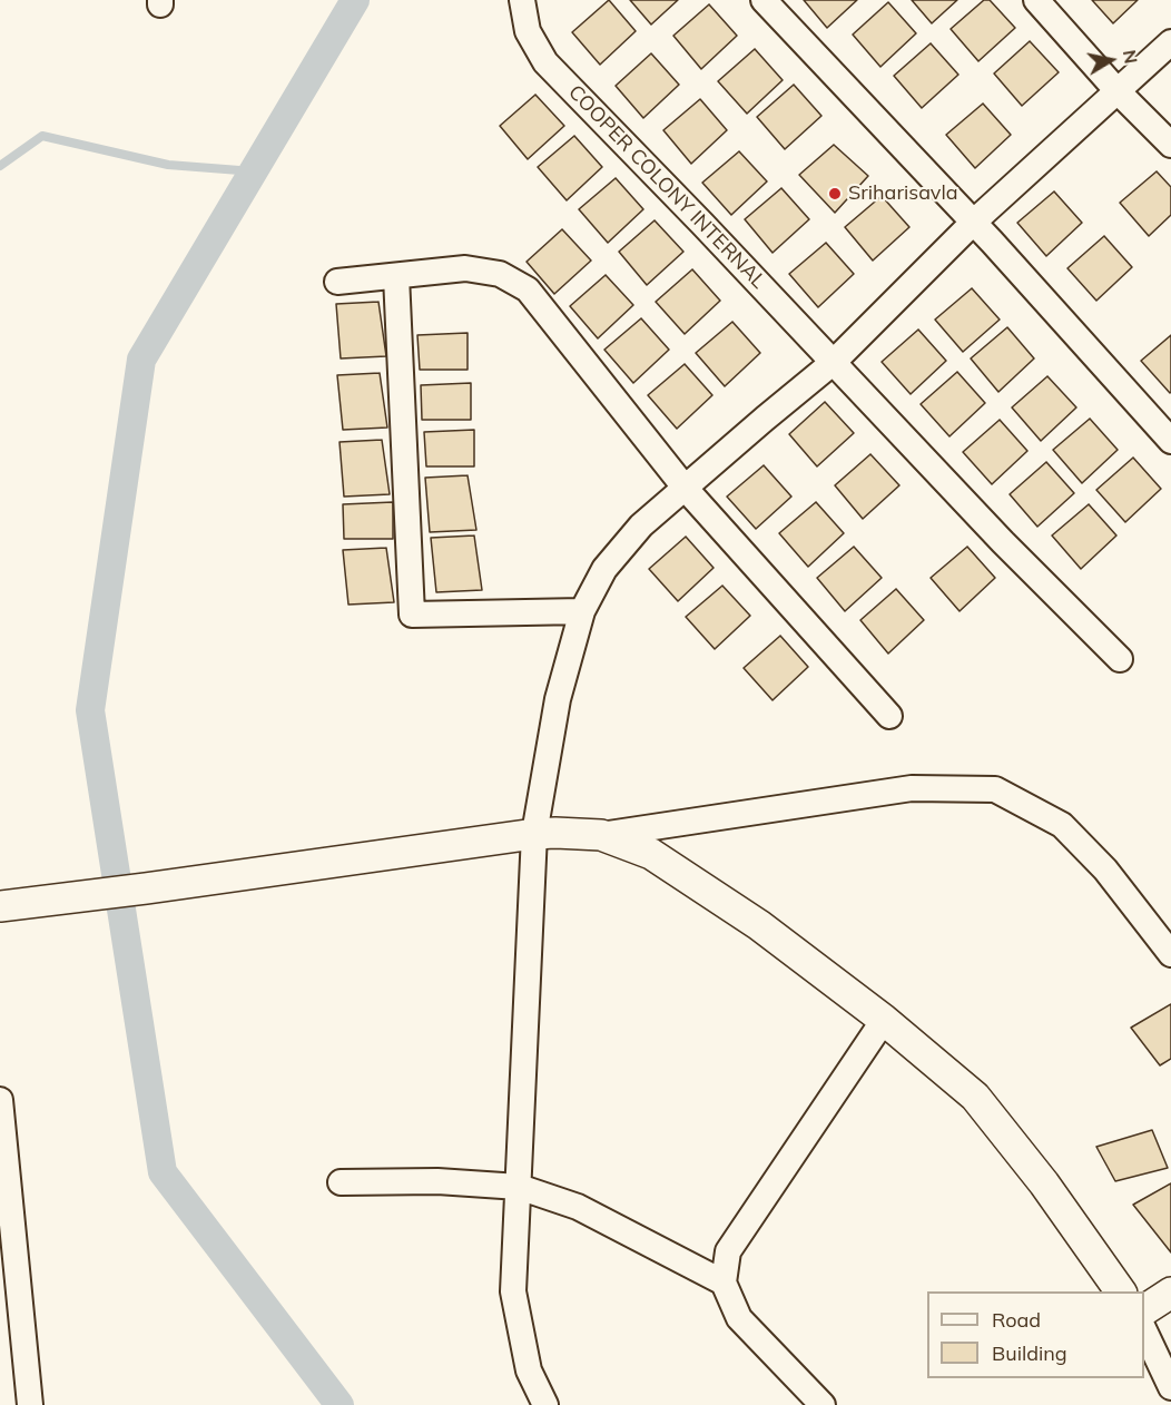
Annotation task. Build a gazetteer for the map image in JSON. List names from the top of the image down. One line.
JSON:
{"streets":{"street":["COOPER COLONY INTERNAL"]},"places":["Sriharisavla"],"legend":["Road","Building"],"north":"right"}
